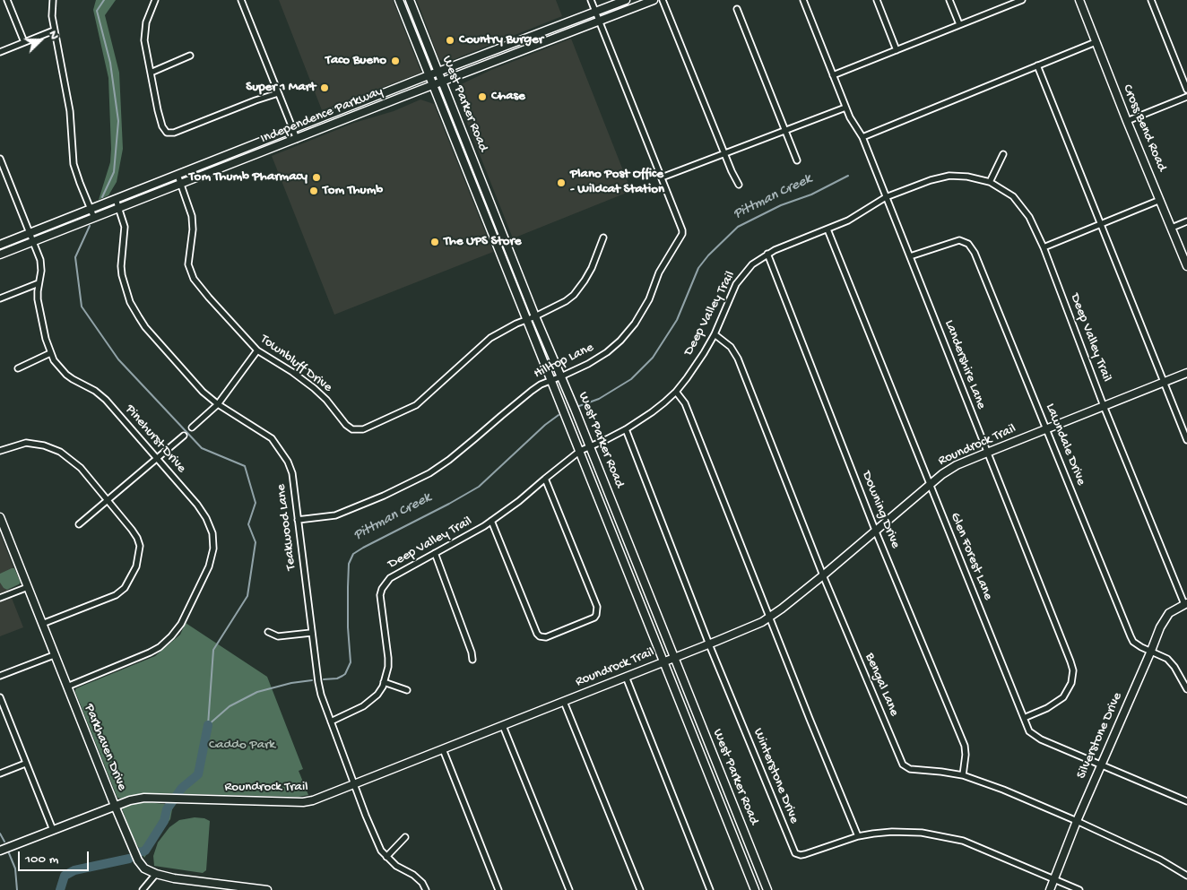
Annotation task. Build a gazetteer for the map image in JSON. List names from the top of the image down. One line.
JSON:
{"streets":{"main road":["West Parker Road","Independence Parkway","Cross Bend Road","Roundrock Trail","Silverstone Drive","Parkhaven Drive"],"street":["Deep Valley Trail","Hilltop Lane","Townbluff Drive","Landershire Lane","Pinehurst Drive","Lawndale Drive","Downing Drive","Teakwood Lane","Glen Forest Lane","Bengal Lane","Winterstone Drive"]},"crossings":[["West Parker Road","Independence Parkway"],["West Parker Road","Deep Valley Trail"],["West Parker Road","Hilltop Lane"],["West Parker Road","Townbluff Drive"],["West Parker Road","Roundrock Trail"],["Independence Parkway","Hilltop Lane"],["Independence Parkway","Townbluff Drive"],["Independence Parkway","Pinehurst Drive"],["Independence Parkway","Teakwood Lane"],["Deep Valley Trail","Landershire Lane"],["Deep Valley Trail","Roundrock Trail"],["Deep Valley Trail","Downing Drive"],["Deep Valley Trail","Teakwood Lane"],["Deep Valley Trail","Glen Forest Lane"],["Deep Valley Trail","Bengal Lane"],["Deep Valley Trail","Silverstone Drive"],["Deep Valley Trail","Winterstone Drive"],["Hilltop Lane","Teakwood Lane"],["Landershire Lane","Lawndale Drive"],["Landershire Lane","Roundrock Trail"],["Landershire Lane","Glen Forest Lane"],["Pinehurst Drive","Parkhaven Drive"],["Lawndale Drive","Roundrock Trail"],["Lawndale Drive","Silverstone Drive"],["Roundrock Trail","Downing Drive"],["Roundrock Trail","Teakwood Lane"],["Roundrock Trail","Glen Forest Lane"],["Roundrock Trail","Bengal Lane"],["Roundrock Trail","Parkhaven Drive"],["Roundrock Trail","Winterstone Drive"],["Downing Drive","Bengal Lane"],["Glen Forest Lane","Silverstone Drive"],["Bengal Lane","Silverstone Drive"],["Silverstone Drive","Winterstone Drive"]],"water":["Pittman Creek"],"parks":["Caddo Park"],"places":["Country Burger","Taco Bueno","Super 1 Mart","Chase","Tom Thumb Pharmacy","Plano Post Office - Wildcat Station","Tom Thumb","The UPS Store"],"scale_bar":"100 m","north":"right"}
